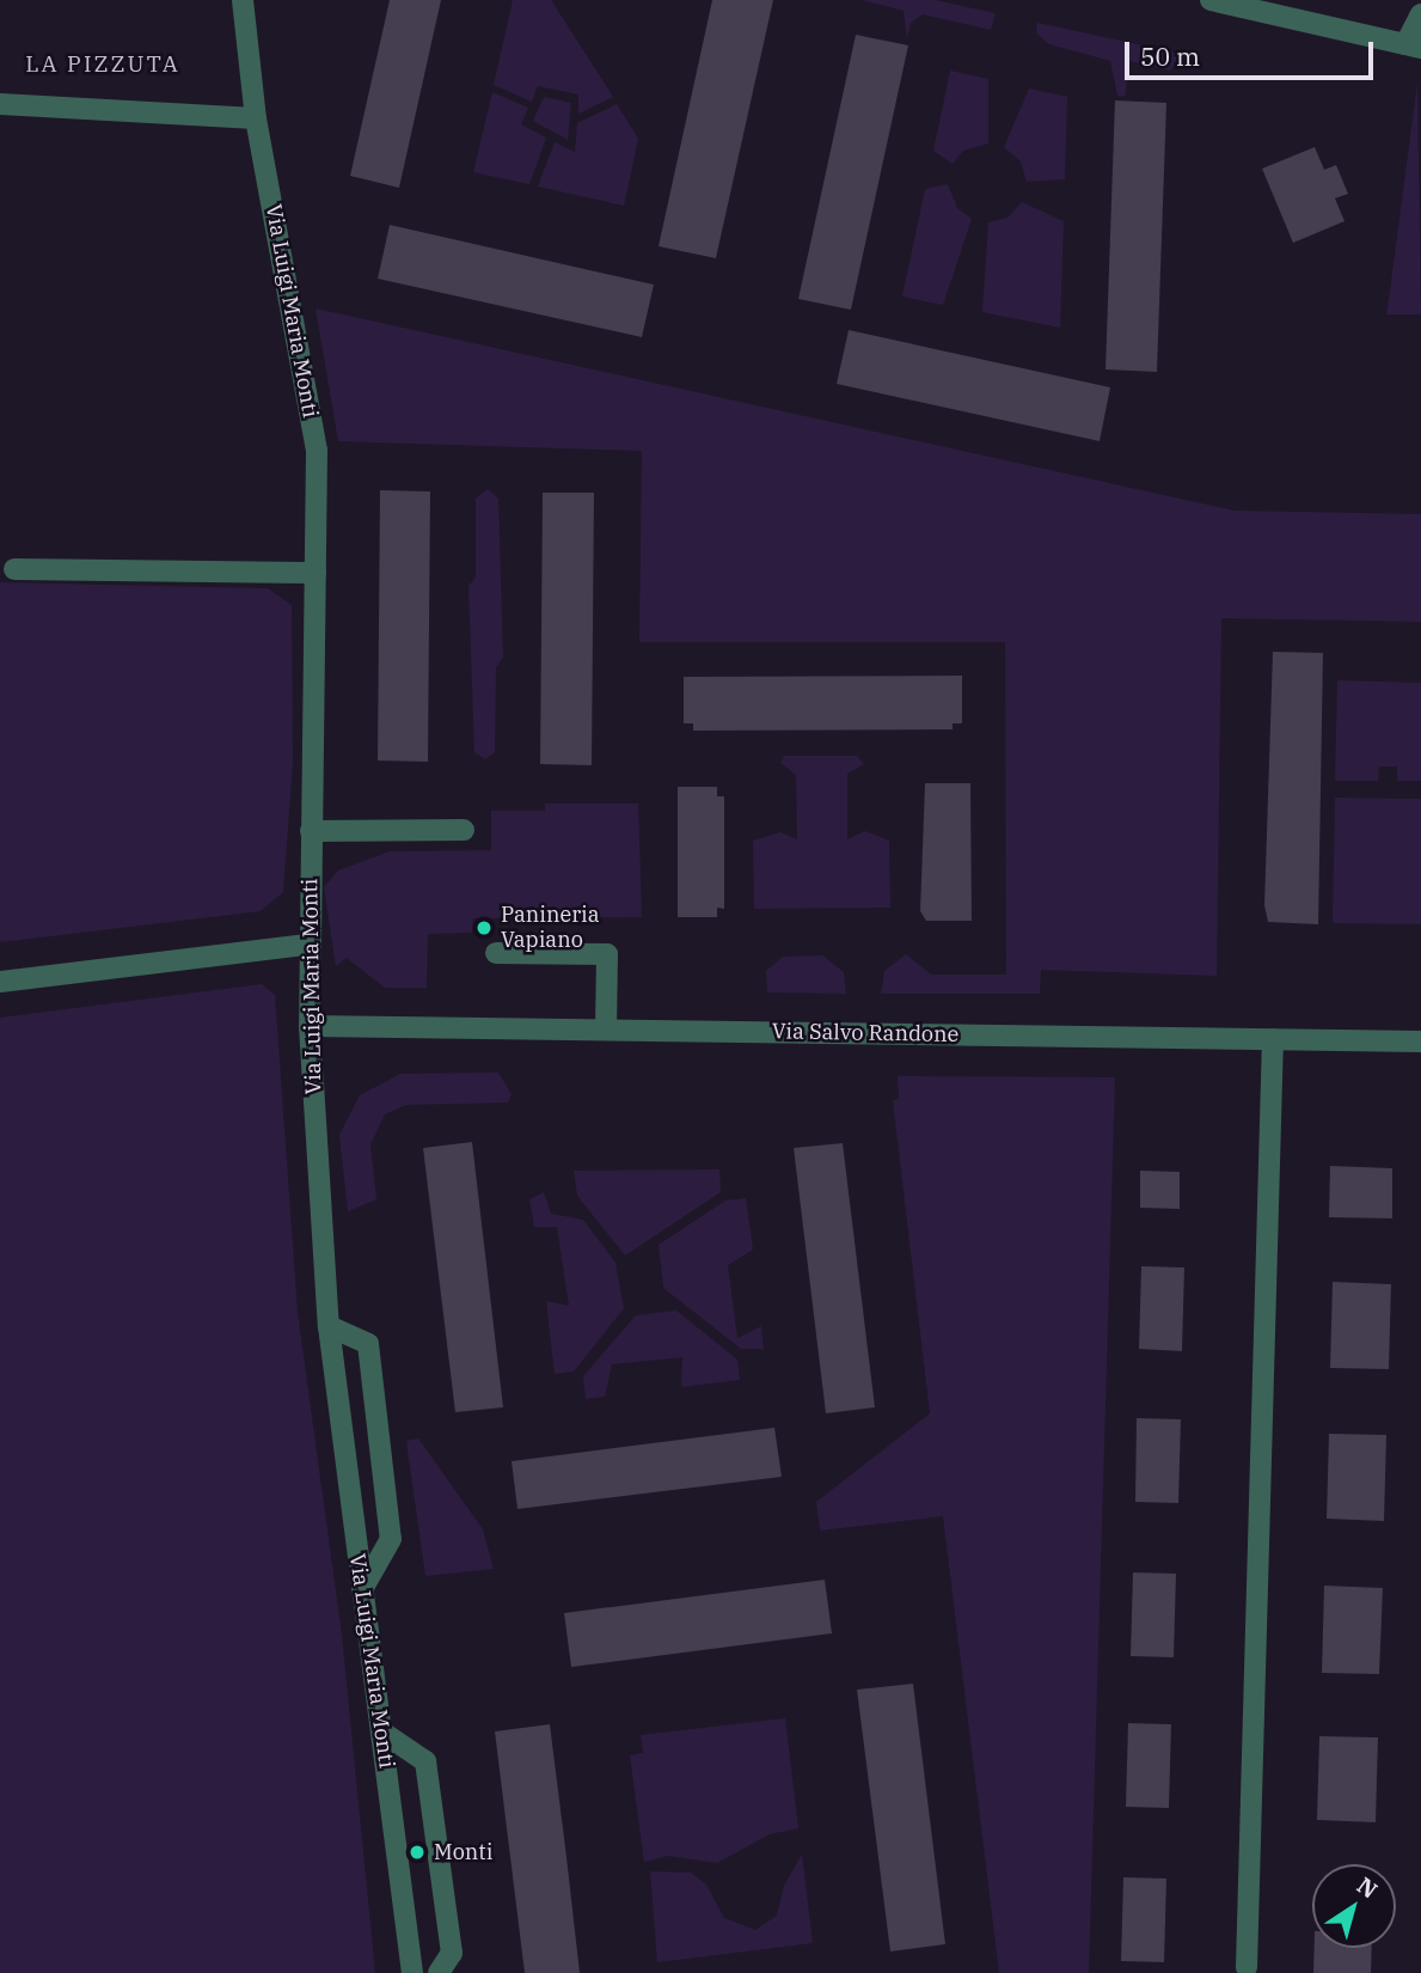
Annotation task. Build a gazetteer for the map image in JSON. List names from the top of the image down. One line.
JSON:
{"streets":{"street":["Via Luigi Maria Monti","Via Salvo Randone"]},"crossings":[["Via Luigi Maria Monti","Via Salvo Randone"]],"districts":["LA PIZZUTA"],"places":["Panineria Vapiano","Monti"],"scale_bar":"50 m","north":"top right"}
